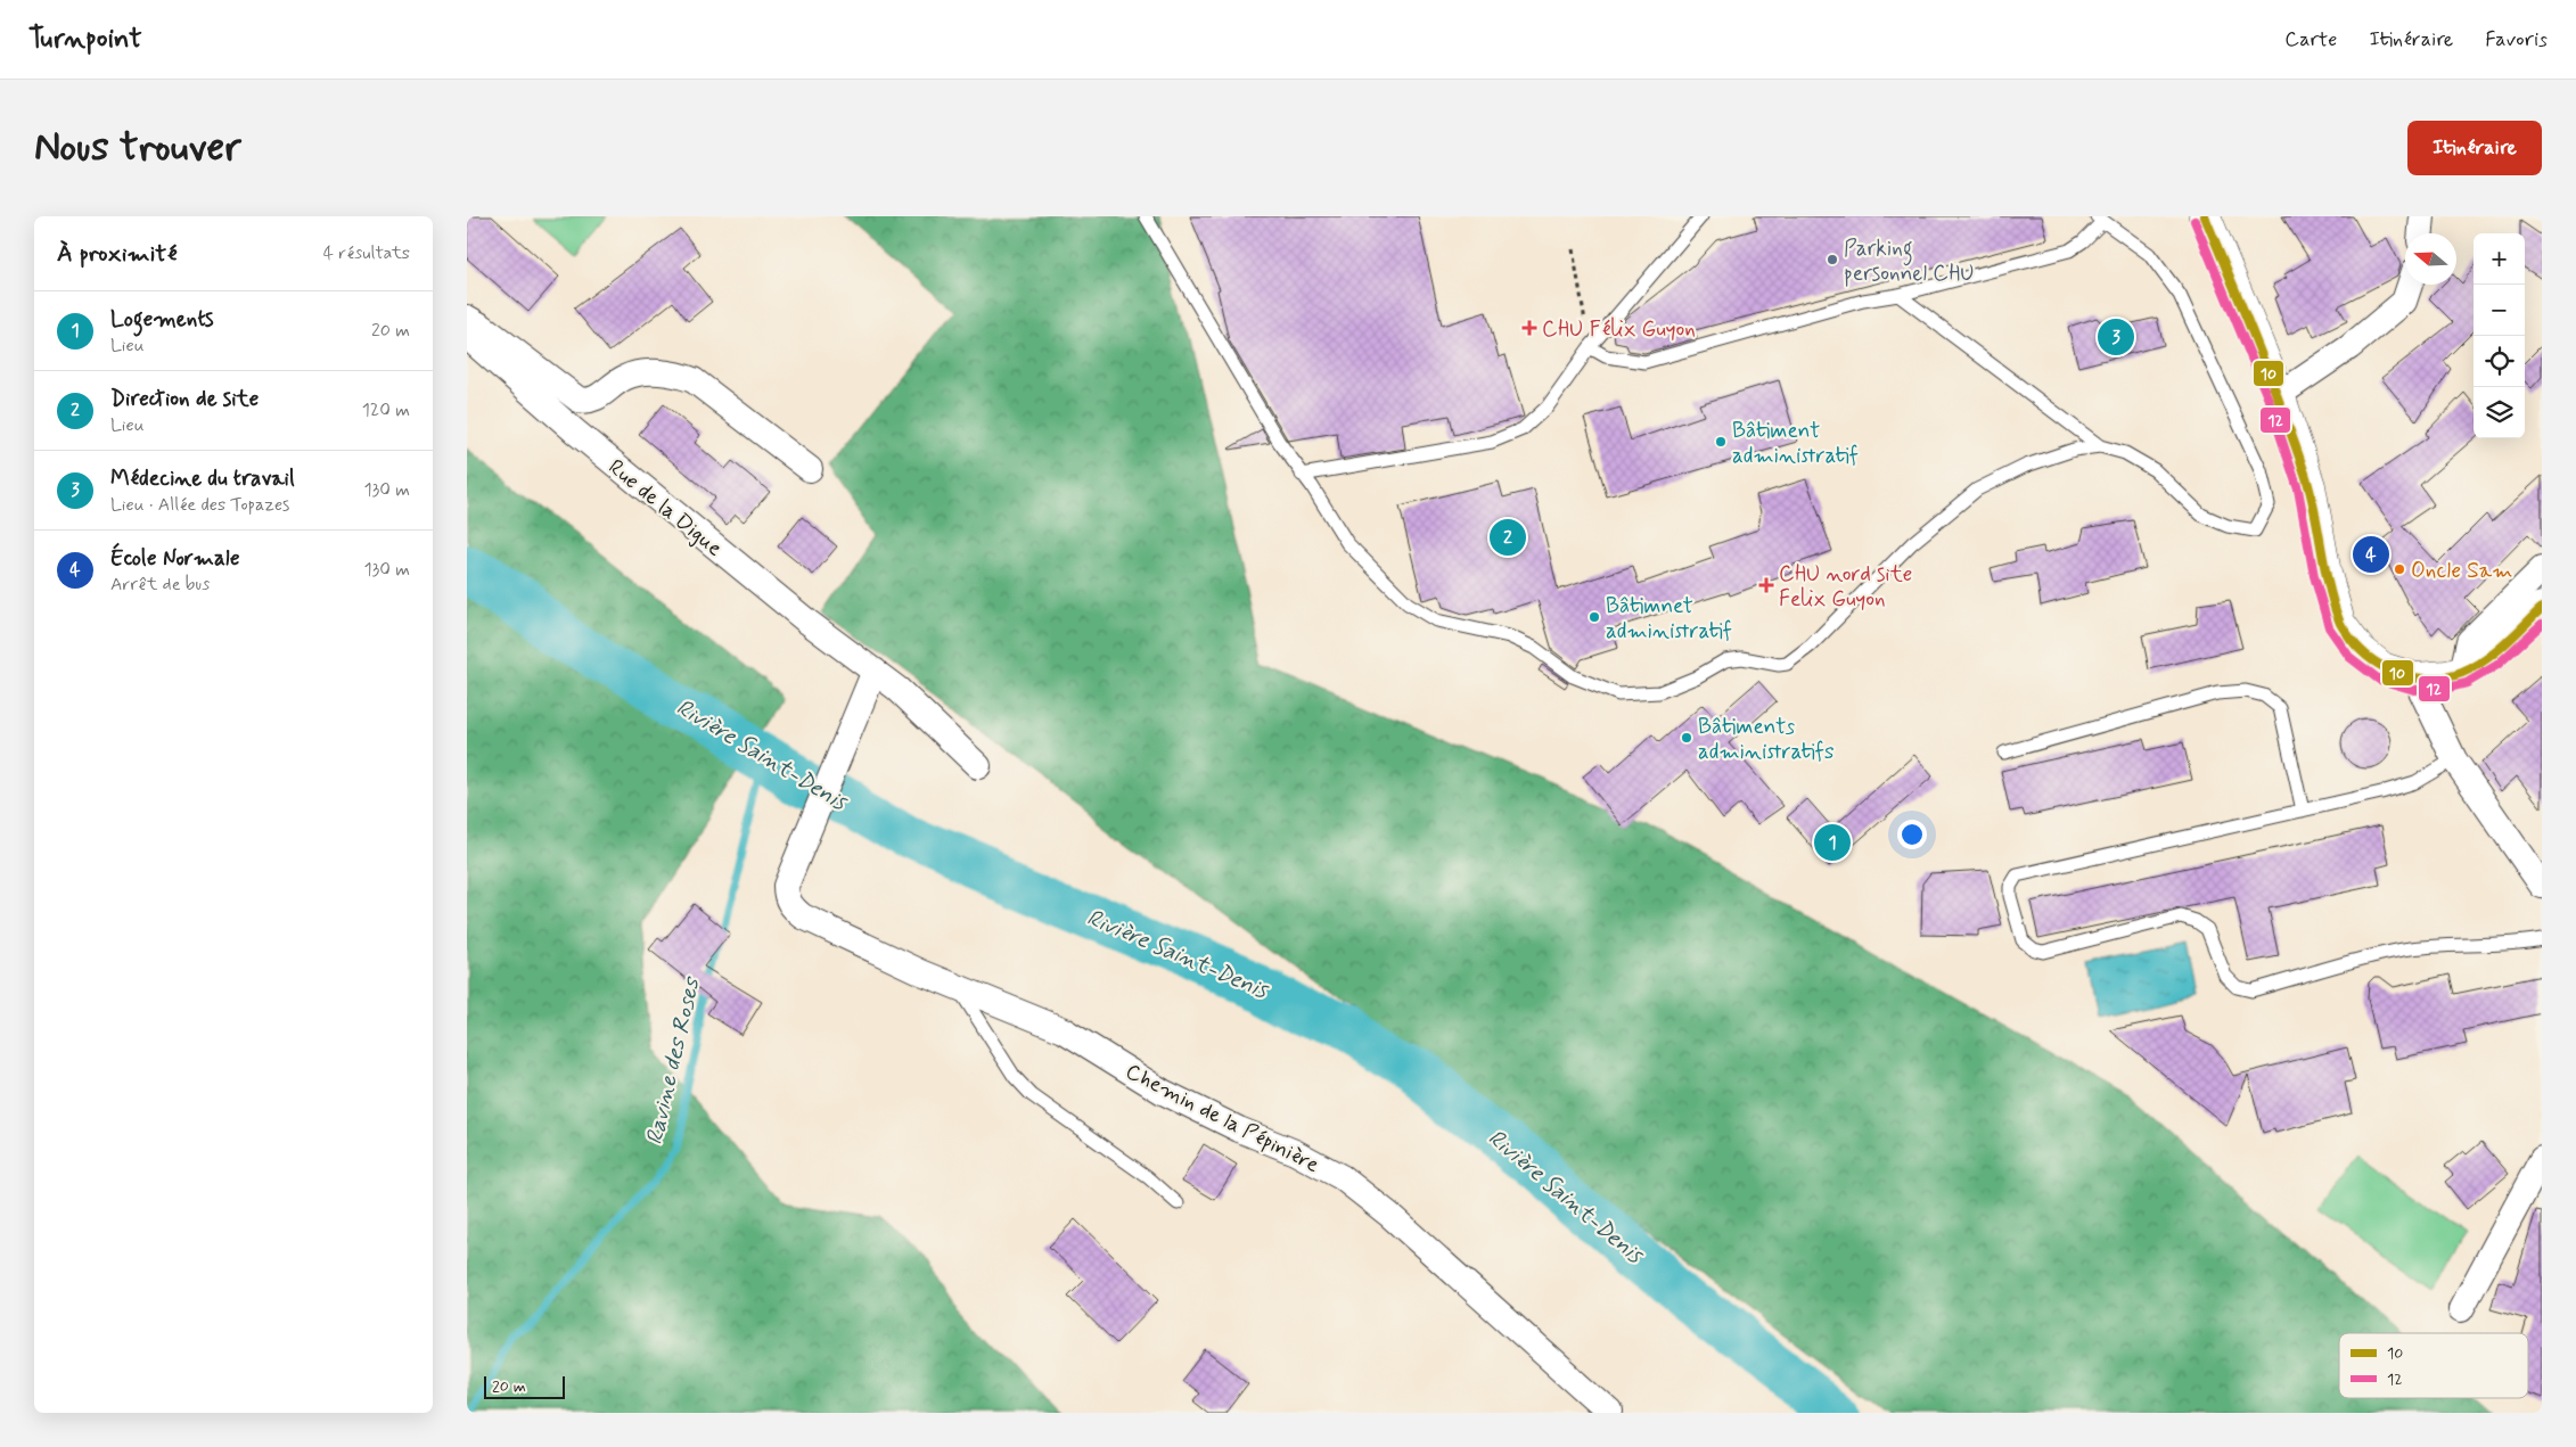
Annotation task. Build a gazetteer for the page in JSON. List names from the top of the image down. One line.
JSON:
{"streets":{"street":["Rue de la Digue","Chemin de la Pépinière"]},"crossings":[["Rue de la Digue","Chemin de la Pépinière"]],"water":["Rivière Saint-Denis","Ravine des Roses"],"places":{"other":["Parking personnel CHU","Bâtiment administratif","Oncle Sam","Bâtimnet administratif","Bâtiments administratifs"],"health":["CHU Félix Guyon","CHU nord site Felix Guyon"]},"lines":["transit line 10","transit line 12"],"legend":["10","12"],"scale_bar":"20 m","north":"left","page":{"header":"Turnpoint","nav":["Carte","Itinéraire","Favoris"],"buttons":"Itinéraire","title":"Nous trouver","heading":["À proximité","4 résultats"],"map_buttons":["+","−"],"list":[{"mark":"1","name":"Logements","note":"Lieu","value":"20 m"},{"mark":"2","name":"Direction de site","note":"Lieu","value":"120 m"},{"mark":"3","name":"Médecine du travail","note":"Lieu · Allée des Topazes","value":"130 m"},{"mark":"4","name":"École Normale","note":"Arrêt de bus","value":"130 m"}],"pins":["3","2","4","1"],"scale":"20 m"}}
